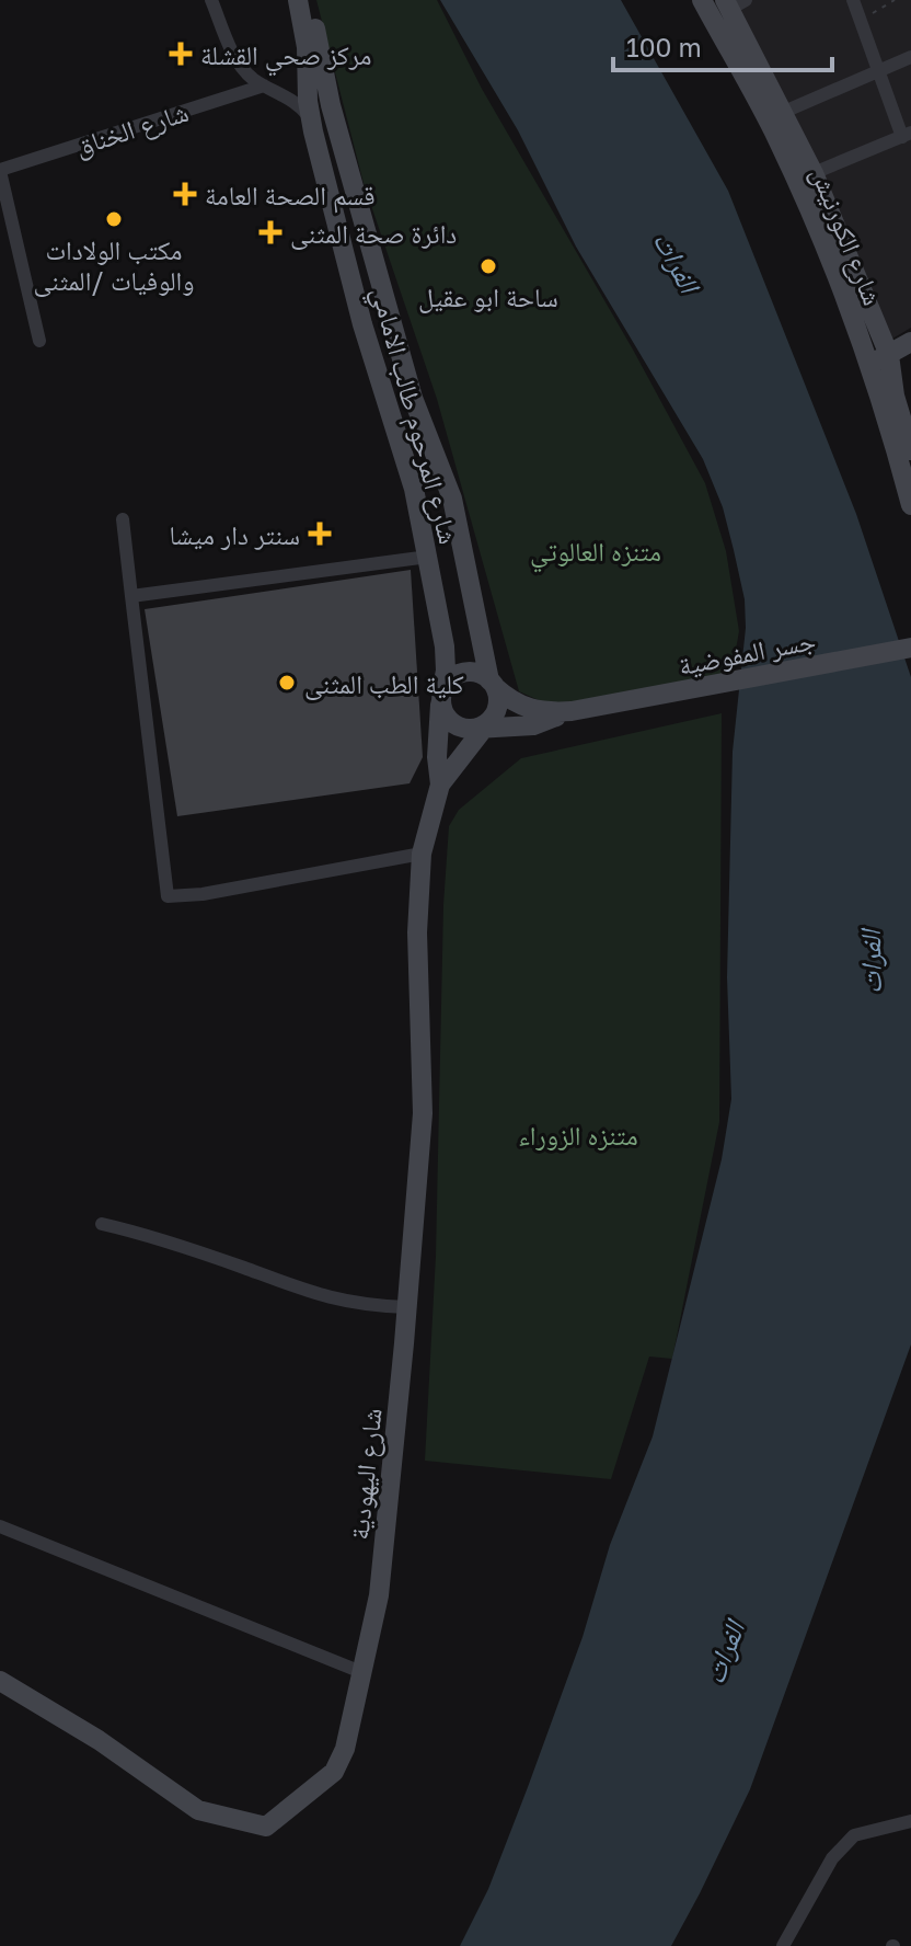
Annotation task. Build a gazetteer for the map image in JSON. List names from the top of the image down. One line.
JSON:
{"streets":{"street":["شارع الخناق","شارع الكورنيش","شارع المرحوم طالب الامامي","جسر المفوضية","شارع اليهودية"]},"crossings":[["شارع المرحوم طالب الامامي","شارع اليهودية"]],"water":["الفرات"],"parks":["متنزه العالوتي","متنزه الزوراء"],"places":{"health":["مركز صحي القشلة","قسم الصحة العامة","دائرة صحة المثنى","سنتر دار ميشا"],"other":["مكتب الولادات والوفيات /المثنى","ساحة ابو عقيل","كلية الطب المثنى"]},"scale_bar":"100 m"}
